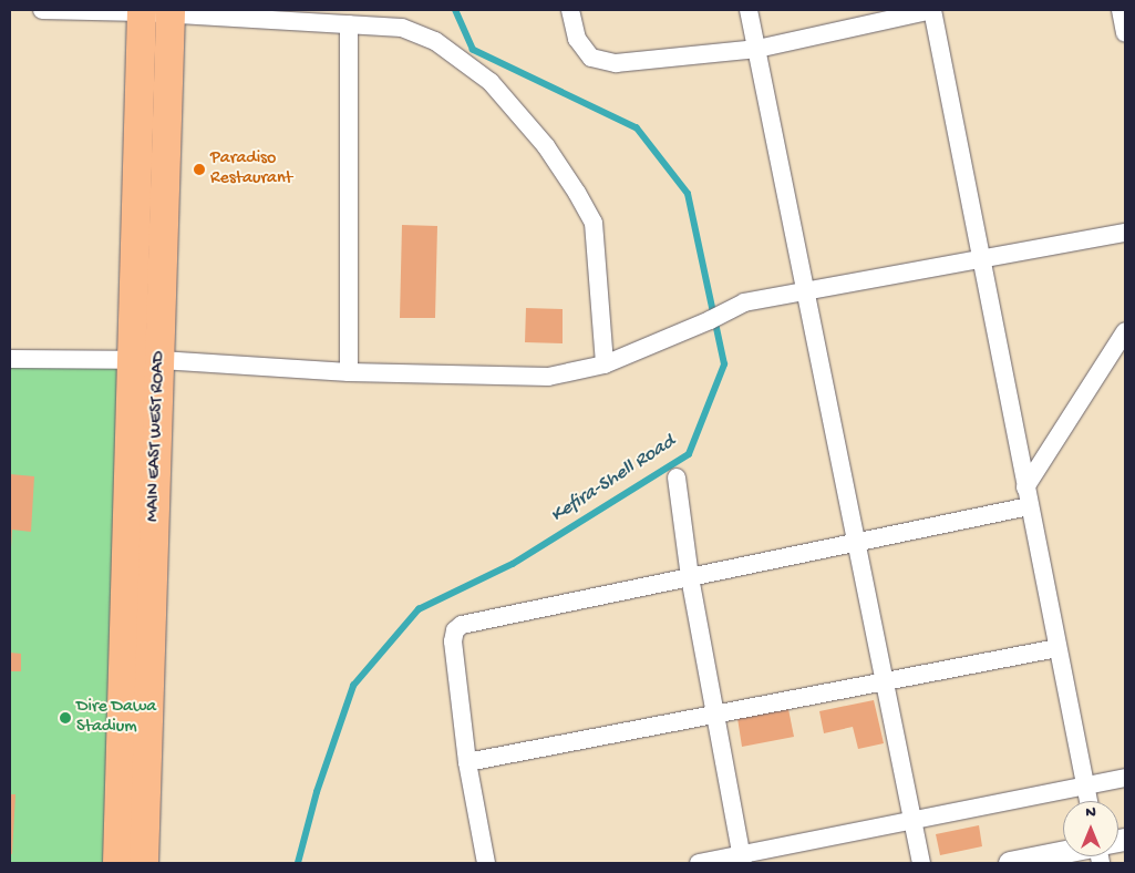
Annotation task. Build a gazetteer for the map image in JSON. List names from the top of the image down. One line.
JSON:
{"streets":{"main road":["MAIN EAST WEST ROAD"]},"water":["Kefira-Shell Road"],"places":["Paradiso Restaurant","Dire Dawa Stadium"],"north":"top"}
